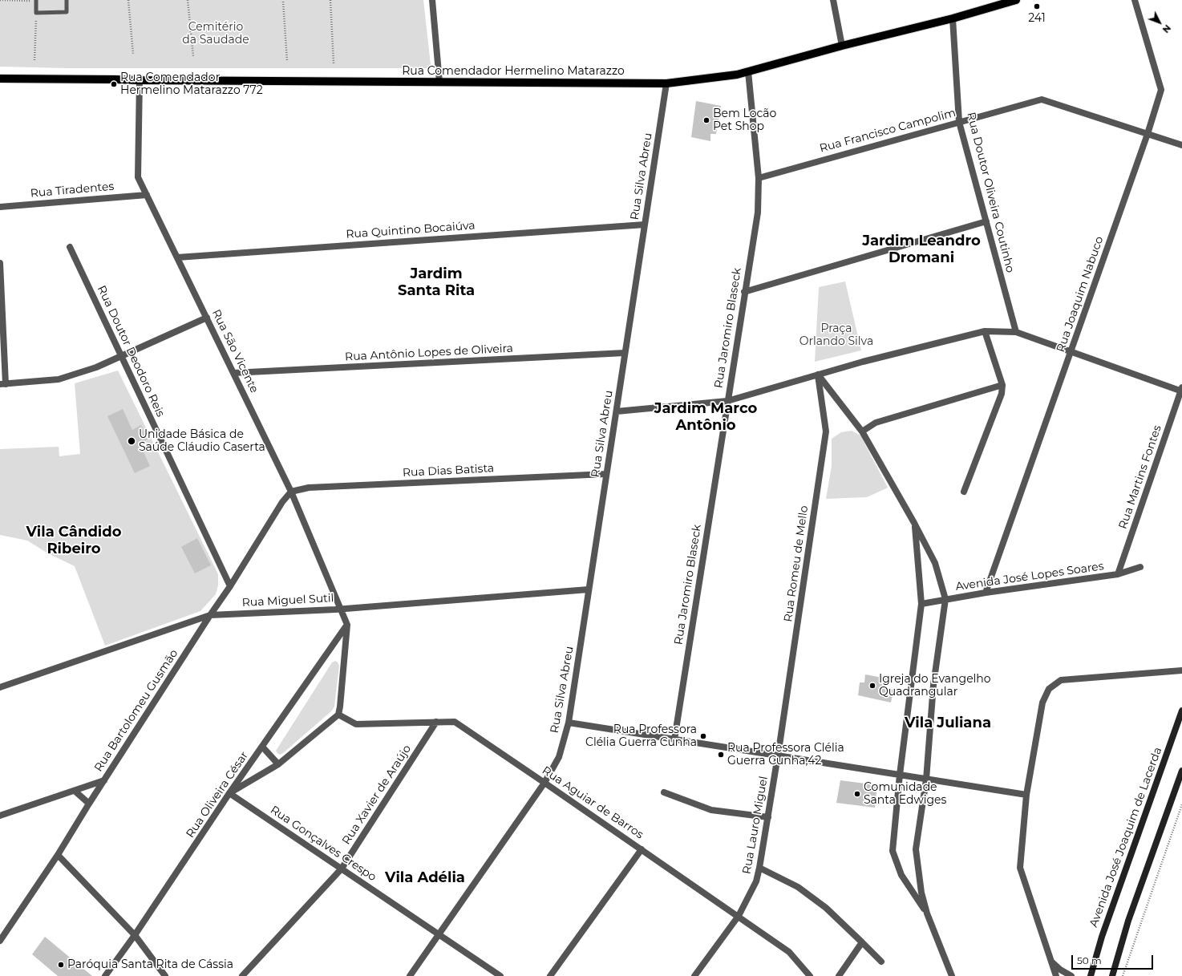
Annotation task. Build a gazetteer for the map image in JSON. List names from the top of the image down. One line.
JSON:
{"streets":{"main road":["Rua Comendador Hermelino Matarazzo","Avenida José Joaquim de Lacerda"],"street":["Rua Francisco Campolim","Rua Silva Abreu","Rua Tiradentes","Rua Doutor Oliveira Coutinho","Rua Quintino Bocaiúva","Rua Joaquim Nabuco","Rua Jaromiro Blaseck","Rua Doutor Deodoro Reis","Rua São Vicente","Rua Antônio Lopes de Oliveira","Rua Dias Batista","Rua Martins Fontes","Rua Romeu de Mello","Avenida José Lopes Soares","Rua Miguel Sutil","Rua Bartolomeu Gusmão","Rua Oliveira César","Rua Xavier de Araújo","Rua Aguiar de Barros","Rua Lauro Miguel","Rua Gonçalves Crespo"]},"crossings":[["Rua Comendador Hermelino Matarazzo","Rua Silva Abreu"],["Rua Comendador Hermelino Matarazzo","Rua Doutor Oliveira Coutinho"],["Rua Comendador Hermelino Matarazzo","Rua Jaromiro Blaseck"],["Rua Comendador Hermelino Matarazzo","Rua São Vicente"],["Rua Francisco Campolim","Rua Doutor Oliveira Coutinho"],["Rua Francisco Campolim","Rua Joaquim Nabuco"],["Rua Francisco Campolim","Rua Jaromiro Blaseck"],["Rua Silva Abreu","Rua Quintino Bocaiúva"],["Rua Silva Abreu","Rua Antônio Lopes de Oliveira"],["Rua Silva Abreu","Rua Dias Batista"],["Rua Silva Abreu","Rua Miguel Sutil"],["Rua Silva Abreu","Rua Aguiar de Barros"],["Rua Silva Abreu","Rua Gonçalves Crespo"],["Rua Tiradentes","Rua São Vicente"],["Rua Quintino Bocaiúva","Rua São Vicente"],["Rua Joaquim Nabuco","Avenida José Lopes Soares"],["Rua Doutor Deodoro Reis","Rua Bartolomeu Gusmão"],["Rua São Vicente","Rua Antônio Lopes de Oliveira"],["Rua São Vicente","Rua Dias Batista"],["Rua São Vicente","Rua Miguel Sutil"],["Rua São Vicente","Rua Bartolomeu Gusmão"],["Rua São Vicente","Rua Oliveira César"],["Rua Dias Batista","Rua Bartolomeu Gusmão"],["Rua Martins Fontes","Avenida José Lopes Soares"],["Rua Romeu de Mello","Rua Lauro Miguel"],["Rua Miguel Sutil","Rua Bartolomeu Gusmão"],["Rua Oliveira César","Rua Gonçalves Crespo"],["Rua Xavier de Araújo","Rua Aguiar de Barros"],["Rua Xavier de Araújo","Rua Gonçalves Crespo"],["Rua Aguiar de Barros","Rua Lauro Miguel"]],"districts":["Jardim Leandro Dromani","Jardim Santa Rita","Jardim Marco Antônio","Vila Cândido Ribeiro","Vila Juliana","Vila Adélia"],"parks":["Cemitério da Saudade","Praça Orlando Silva"],"places":["241","Rua Comendador Hermelino Matarazzo 772","Bem Locão Pet Shop","Unidade Básica de Saúde Cláudio Caserta","Igreja do Evangelho Quadrangular","Rua Professora Clélia Guerra Cunha","Rua Professora Clélia Guerra Cunha,42","Comunidade Santa Edwiges","Paróquia Santa Rita de Cássia"],"scale_bar":"50 m","north":"bottom right"}
